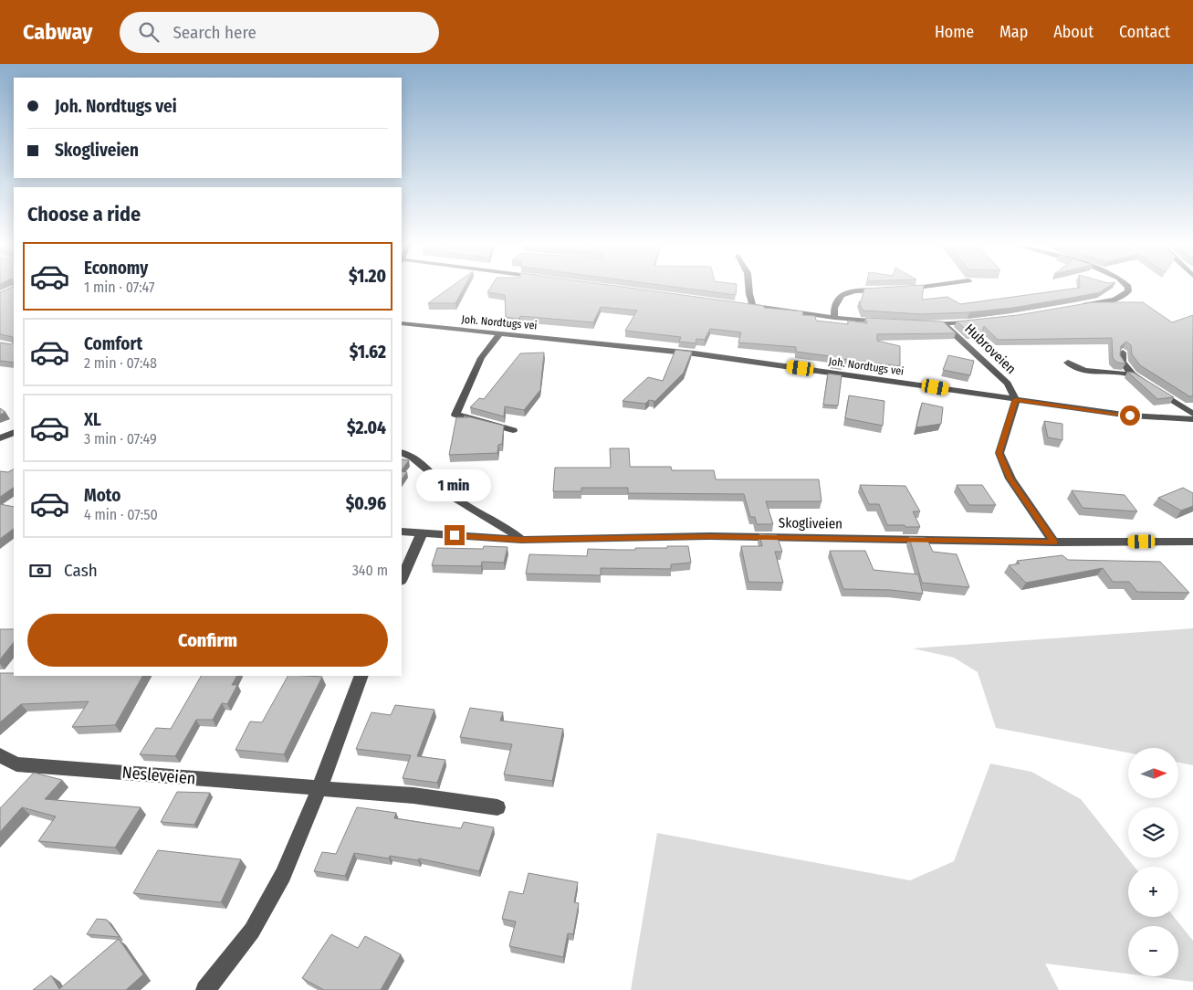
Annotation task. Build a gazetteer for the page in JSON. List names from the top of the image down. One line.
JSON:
{"streets":{"street":["Joh. Nordtugs vei","Hubroveien","Skogliveien","Nesleveien"]},"crossings":[["Joh. Nordtugs vei","Hubroveien"]],"north":"right","page":{"header":"Cabway","search":"Search here","nav":["Home","Map","About","Contact"],"banner":["Joh. Nordtugs vei","Skogliveien"],"heading":"Choose a ride","list":[{"name":"Economy","note":"1 min · 07:47","value":"$1.20"},{"name":"Comfort","note":"2 min · 07:48","value":"$1.62"},{"name":"XL","note":"3 min · 07:49","value":"$2.04"},{"name":"Moto","note":"4 min · 07:50","value":"$0.96"}],"bubble":"1 min","pay":["Cash","340 m"],"buttons":"Confirm","map_buttons":["+","−"]}}
